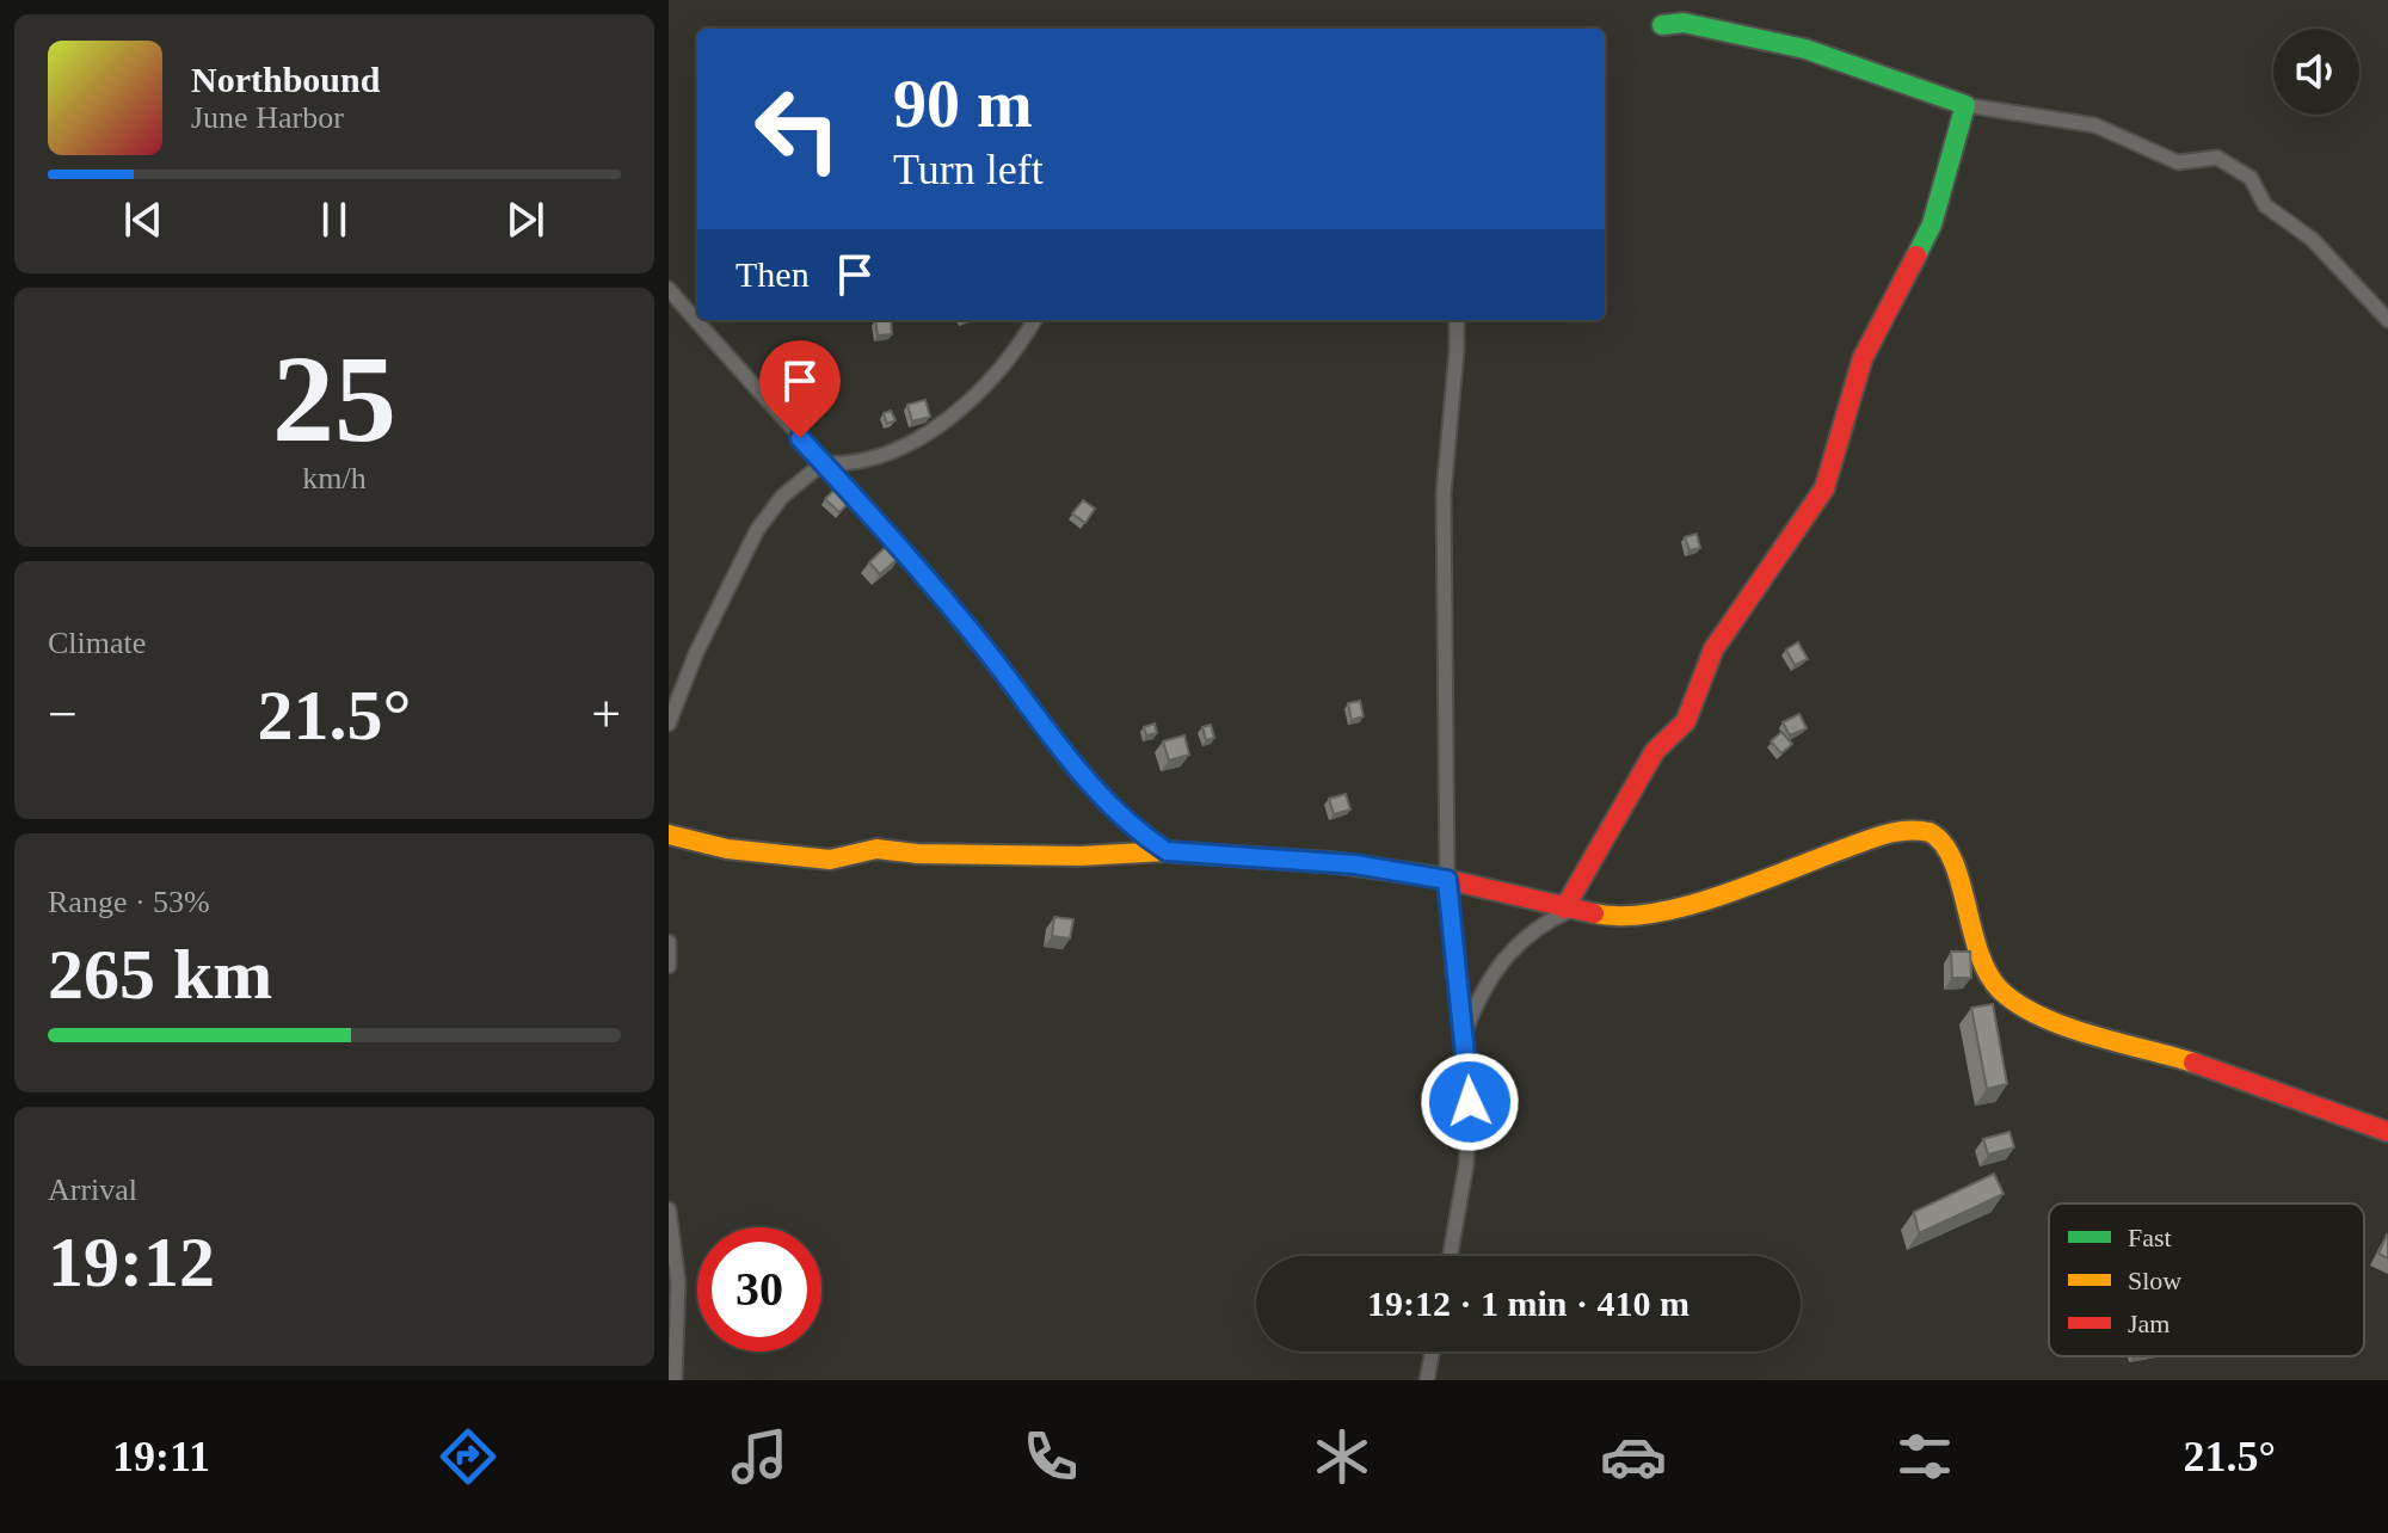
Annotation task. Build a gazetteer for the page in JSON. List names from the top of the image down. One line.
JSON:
{"legend":["Fast","Slow","Jam"],"page":{"turn":["90 m","Turn left"],"song":["Northbound","June Harbor"],"then":"Then","tile":[["25","km/h"],"Climate",["Range · 53%","265 km"],["Arrival","19:12"]],"heat":["−","21.5°","+"],"limit":"30","trip":"19:12 · 1 min · 410 m","tabs":["19:11","21.5°"]}}
